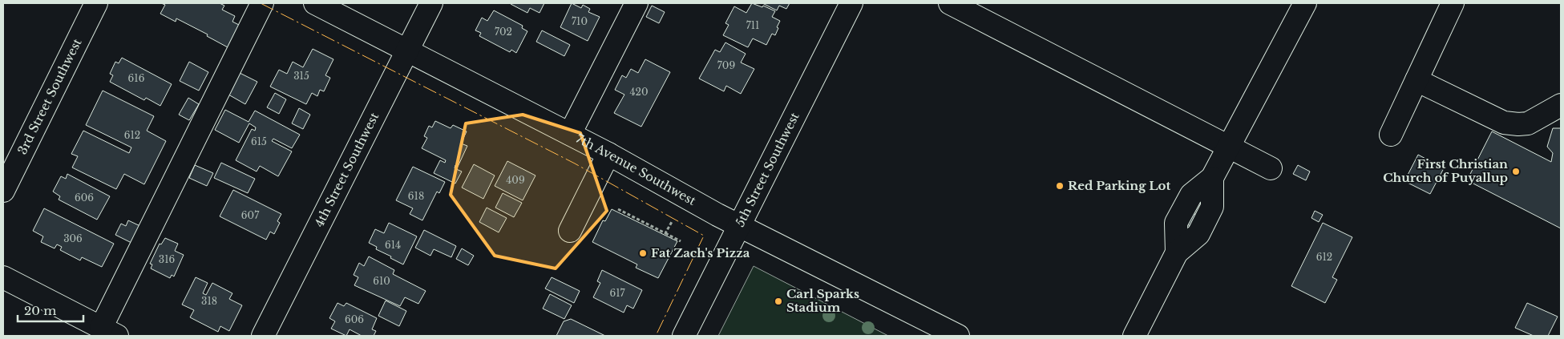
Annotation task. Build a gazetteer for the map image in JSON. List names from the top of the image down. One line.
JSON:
{"streets":{"street":["3rd Street Southwest","4th Street Southwest","5th Street Southwest","7th Avenue Southwest"]},"crossings":[["4th Street Southwest","7th Avenue Southwest"],["5th Street Southwest","7th Avenue Southwest"]],"places":["First Christian Church of Puyallup","Red Parking Lot","Fat Zach's Pizza","Carl Sparks Stadium"],"house_numbers":["710","711","702","709","315","616","420","612","615","409","618","606","607","306","614","612","316","610","617","318","606"],"scale_bar":"20 m"}
